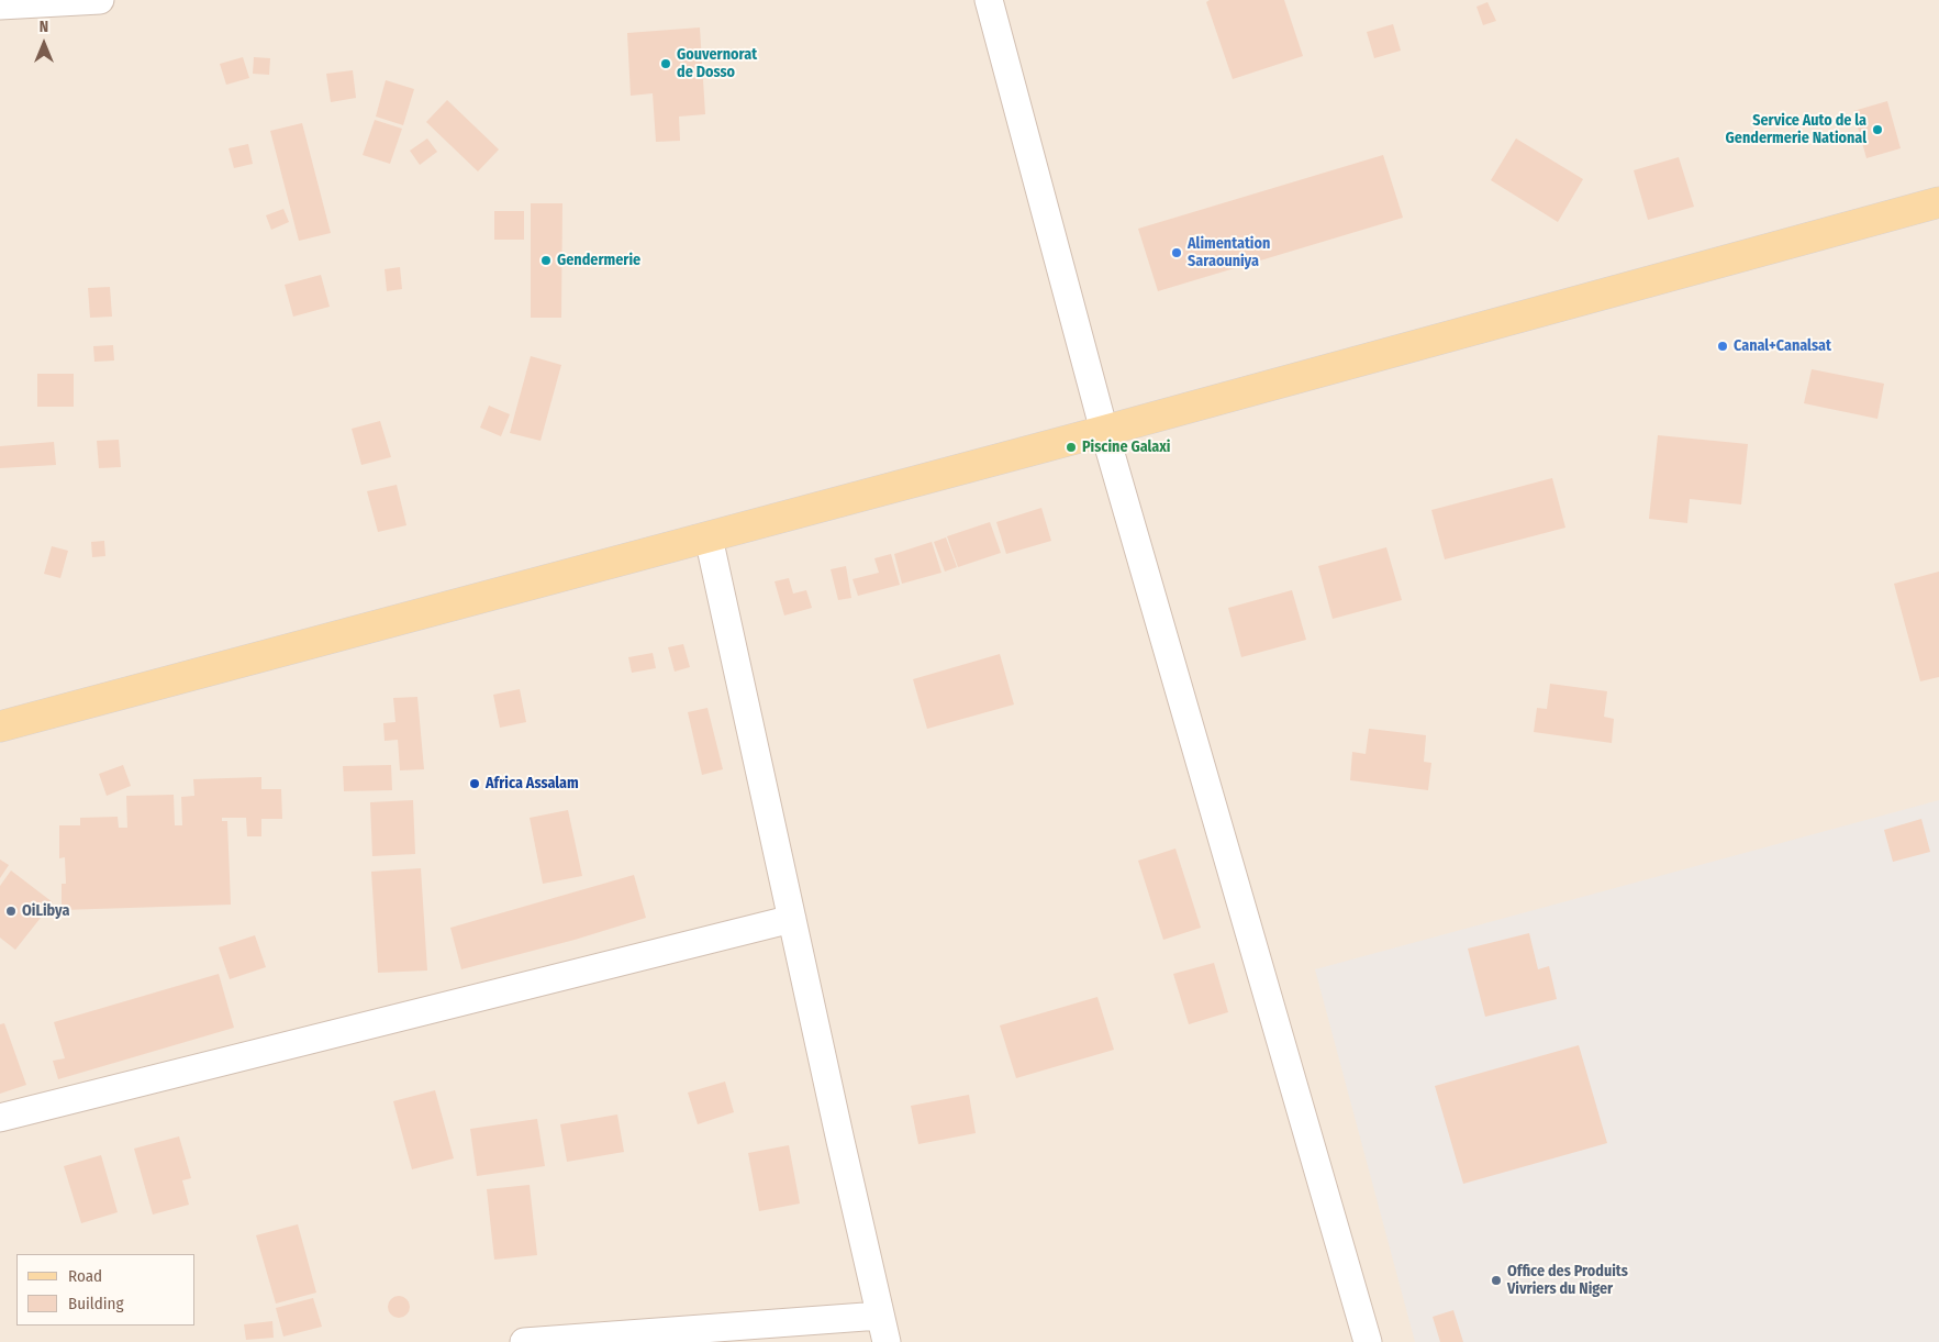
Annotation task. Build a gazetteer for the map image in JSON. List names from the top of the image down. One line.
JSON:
{"places":["Gouvernorat de Dosso","Service Auto de la Gendermerie National","Alimentation Saraouniya","Gendermerie","Canal+Canalsat","Piscine Galaxi","Africa Assalam","OiLibya","Office des Produits Vivriers du Niger"],"legend":["Road","Building"],"north":"top"}
